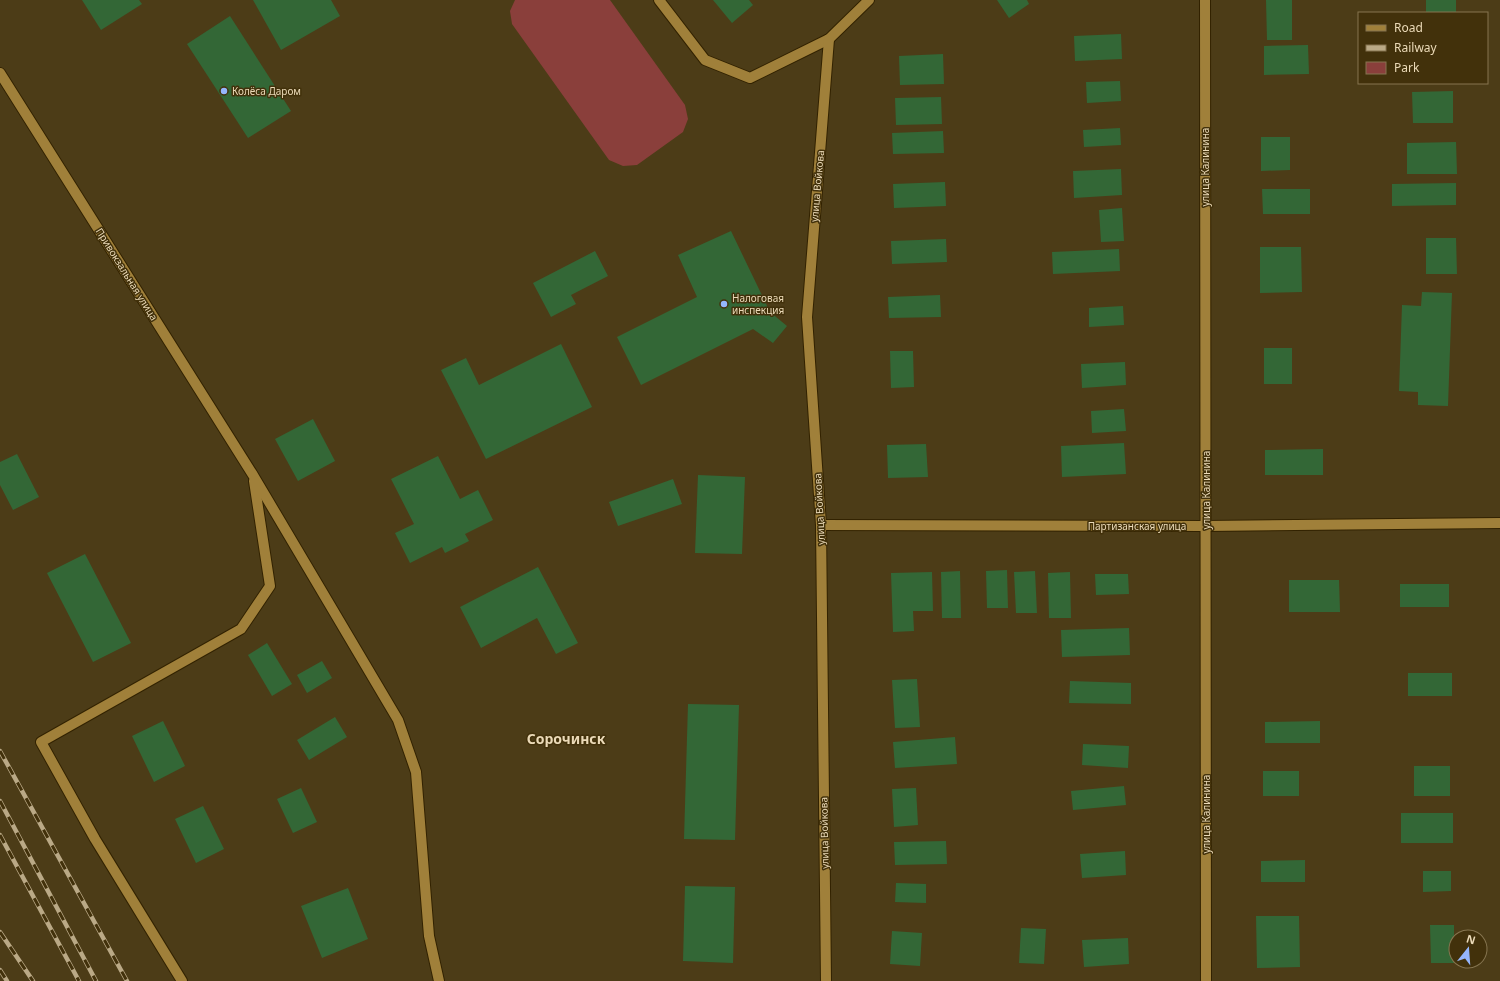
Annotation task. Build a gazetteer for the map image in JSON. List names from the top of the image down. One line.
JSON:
{"streets":{"street":["улица Калинина","улица Войкова","Привокзальная улица","Партизанская улица"]},"crossings":[["улица Калинина","Партизанская улица"],["улица Войкова","Партизанская улица"]],"districts":["Сорочинск"],"places":["Колёса Даром","Налоговая инспекция"],"legend":["Road","Railway","Park"],"north":"top"}
